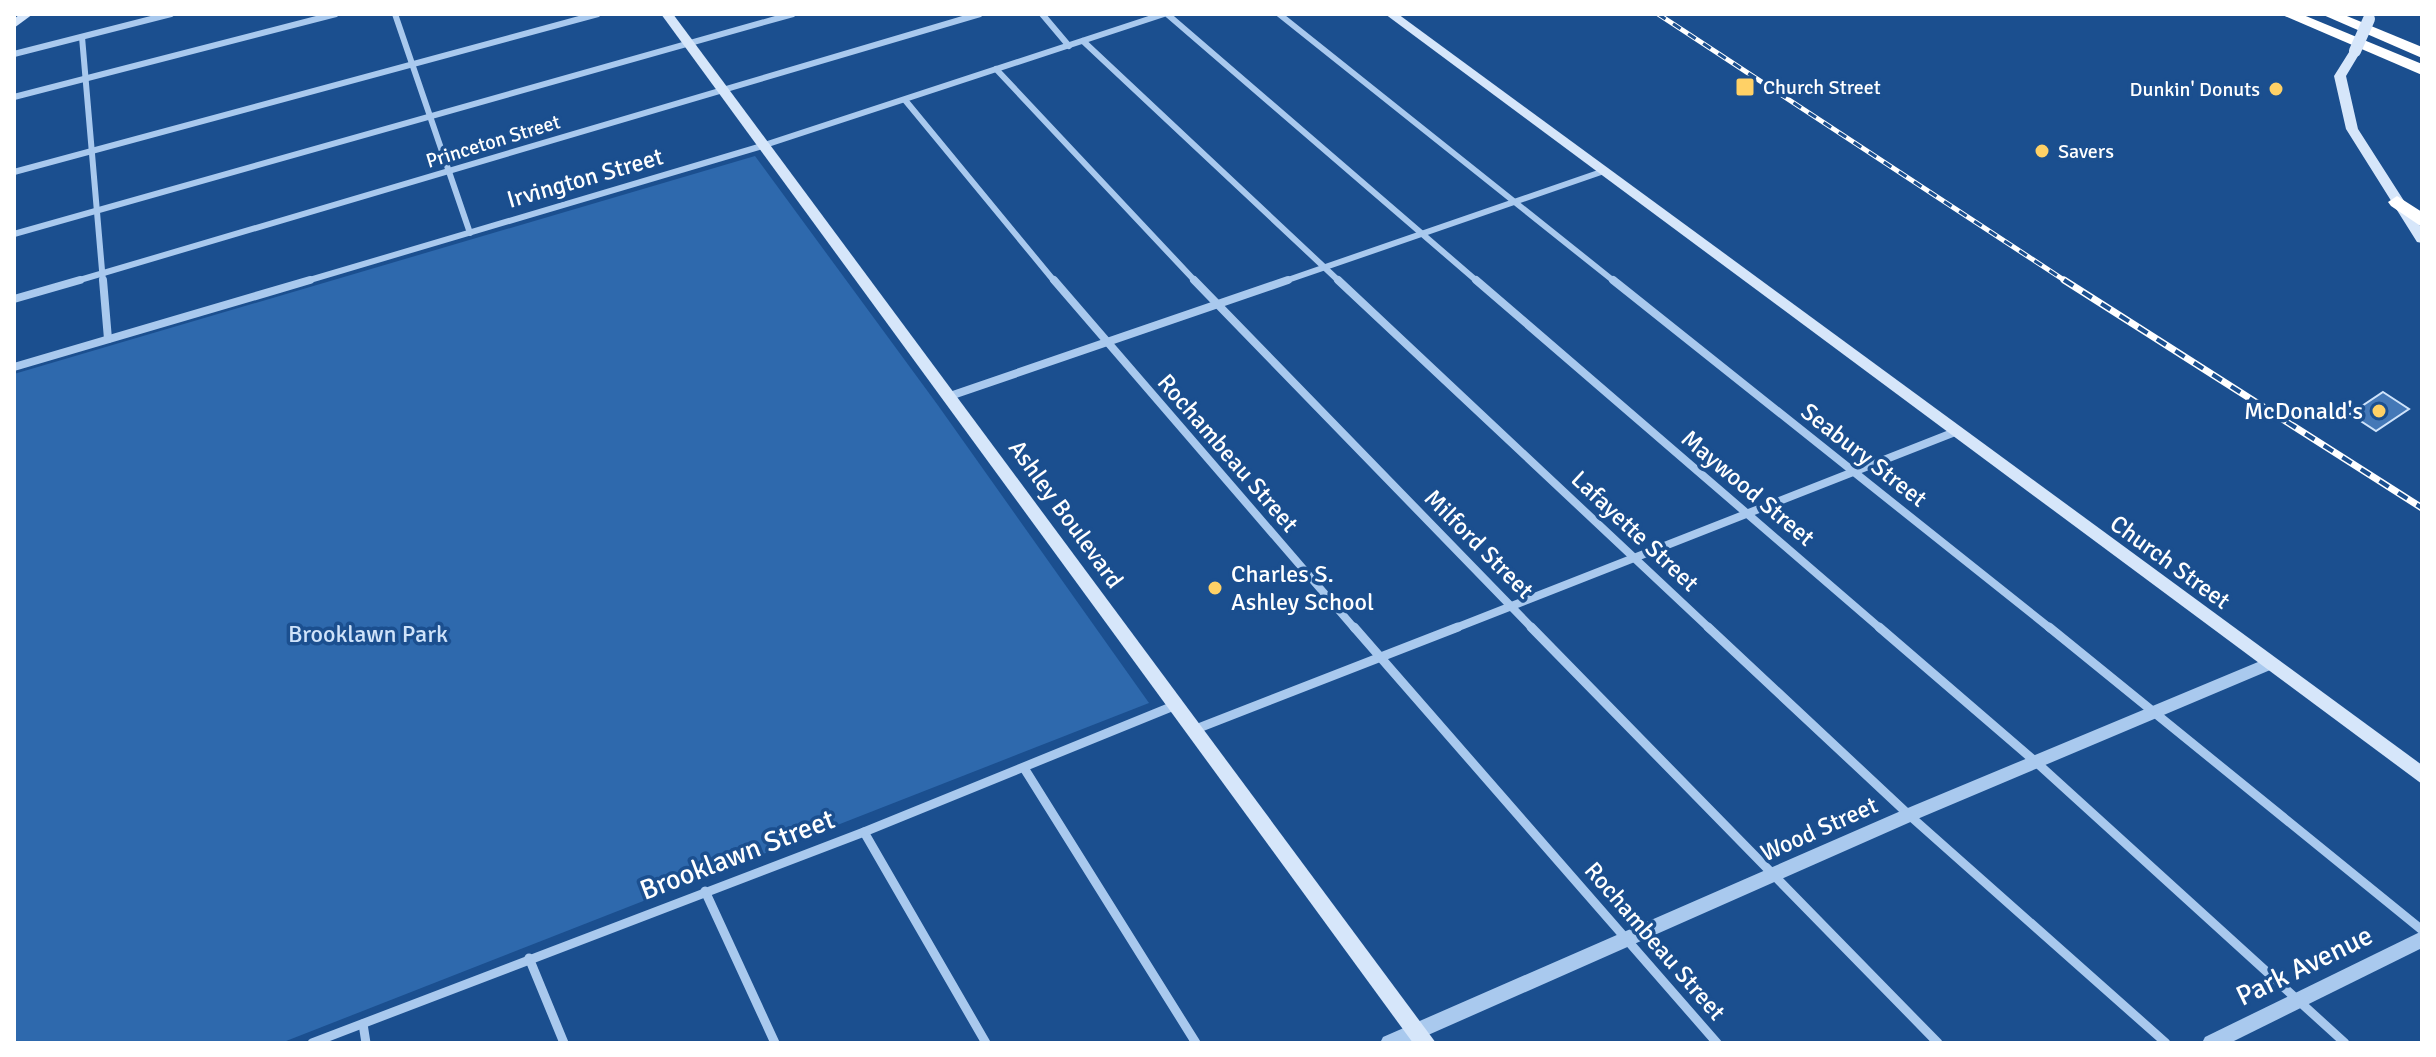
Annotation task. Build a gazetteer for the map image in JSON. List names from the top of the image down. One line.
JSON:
{"streets":{"main road":["Ashley Boulevard","Church Street"],"street":["Princeton Street","Irvington Street","Rochambeau Street","Seabury Street","Maywood Street","Lafayette Street","Milford Street","Wood Street","Brooklawn Street","Park Avenue"]},"crossings":[["Princeton Street","Ashley Boulevard"],["Irvington Street","Rochambeau Street"],["Irvington Street","Maywood Street"],["Irvington Street","Ashley Boulevard"],["Irvington Street","Lafayette Street"],["Irvington Street","Milford Street"],["Rochambeau Street","Wood Street"],["Seabury Street","Wood Street"],["Maywood Street","Wood Street"],["Maywood Street","Park Avenue"],["Ashley Boulevard","Wood Street"],["Ashley Boulevard","Brooklawn Street"],["Lafayette Street","Wood Street"],["Milford Street","Wood Street"],["Church Street","Wood Street"]],"parks":["Brooklawn Park"],"places":{"transit":["Church Street"],"other":["Dunkin' Donuts","Savers","McDonald's","Charles S. Ashley School"]}}
